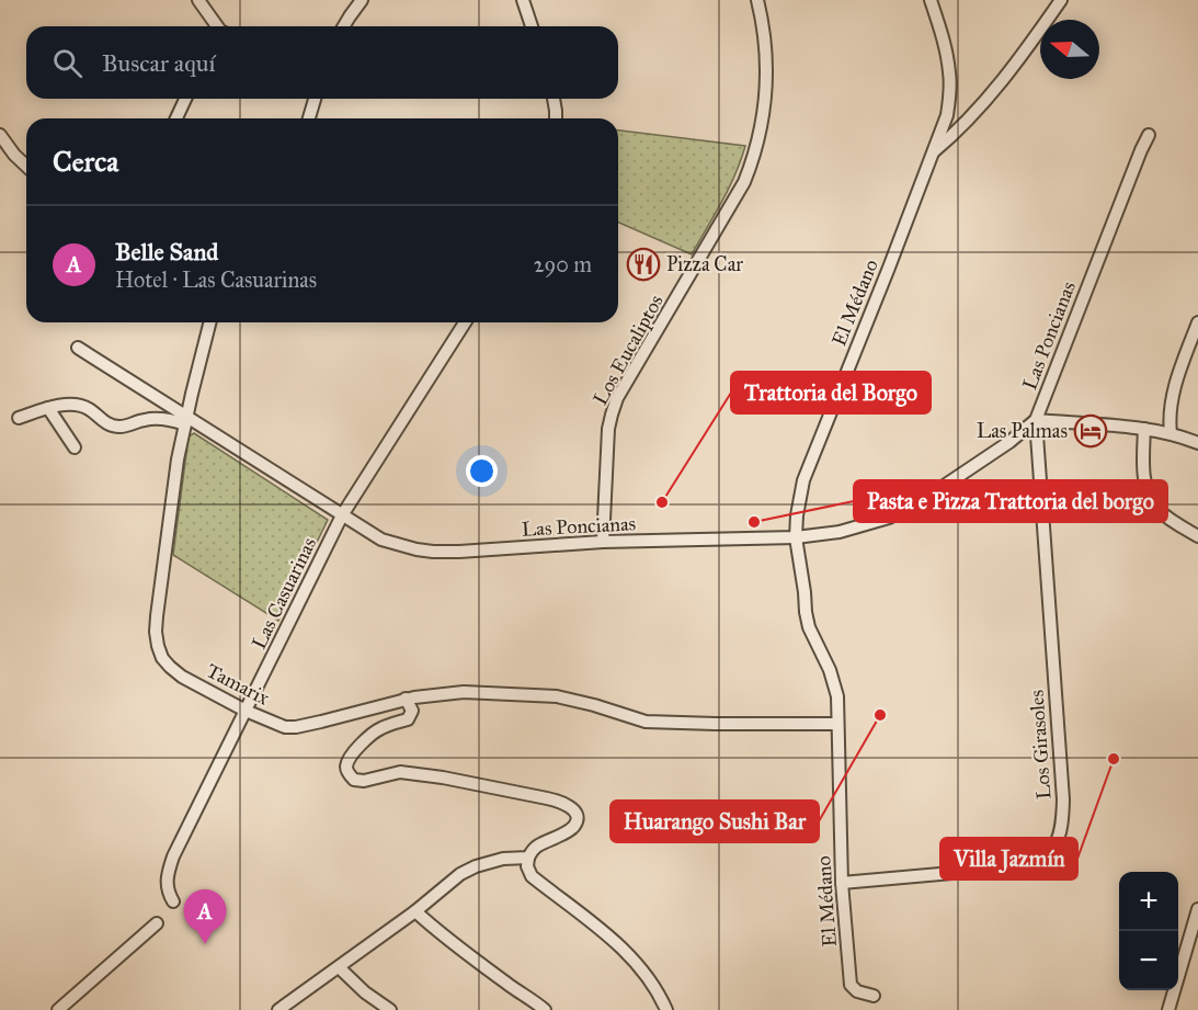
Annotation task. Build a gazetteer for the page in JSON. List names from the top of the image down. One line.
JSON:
{"streets":{"street":["El Médano","Las Poncianas","Los Eucaliptos","Las Casuarinas","Tamarix","Los Girasoles"]},"crossings":[["El Médano","Las Poncianas"],["El Médano","Tamarix"],["El Médano","Los Girasoles"],["Las Poncianas","Los Eucaliptos"],["Las Poncianas","Las Casuarinas"],["Las Poncianas","Tamarix"],["Las Poncianas","Los Girasoles"],["Las Casuarinas","Tamarix"]],"places":{"restaurant":["Pizza Car"],"hotel":["Las Palmas"],"other":["Trattoria del Borgo","Pasta e Pizza Trattoria del borgo","Huarango Sushi Bar","Villa Jazmín"]},"north":"left","page":{"search":"Buscar aquí","heading":"Cerca","list":[{"mark":"A","name":"Belle Sand","note":"Hotel · Las Casuarinas","value":"290 m"}],"map_buttons":["+","−"],"pins":"A"}}
